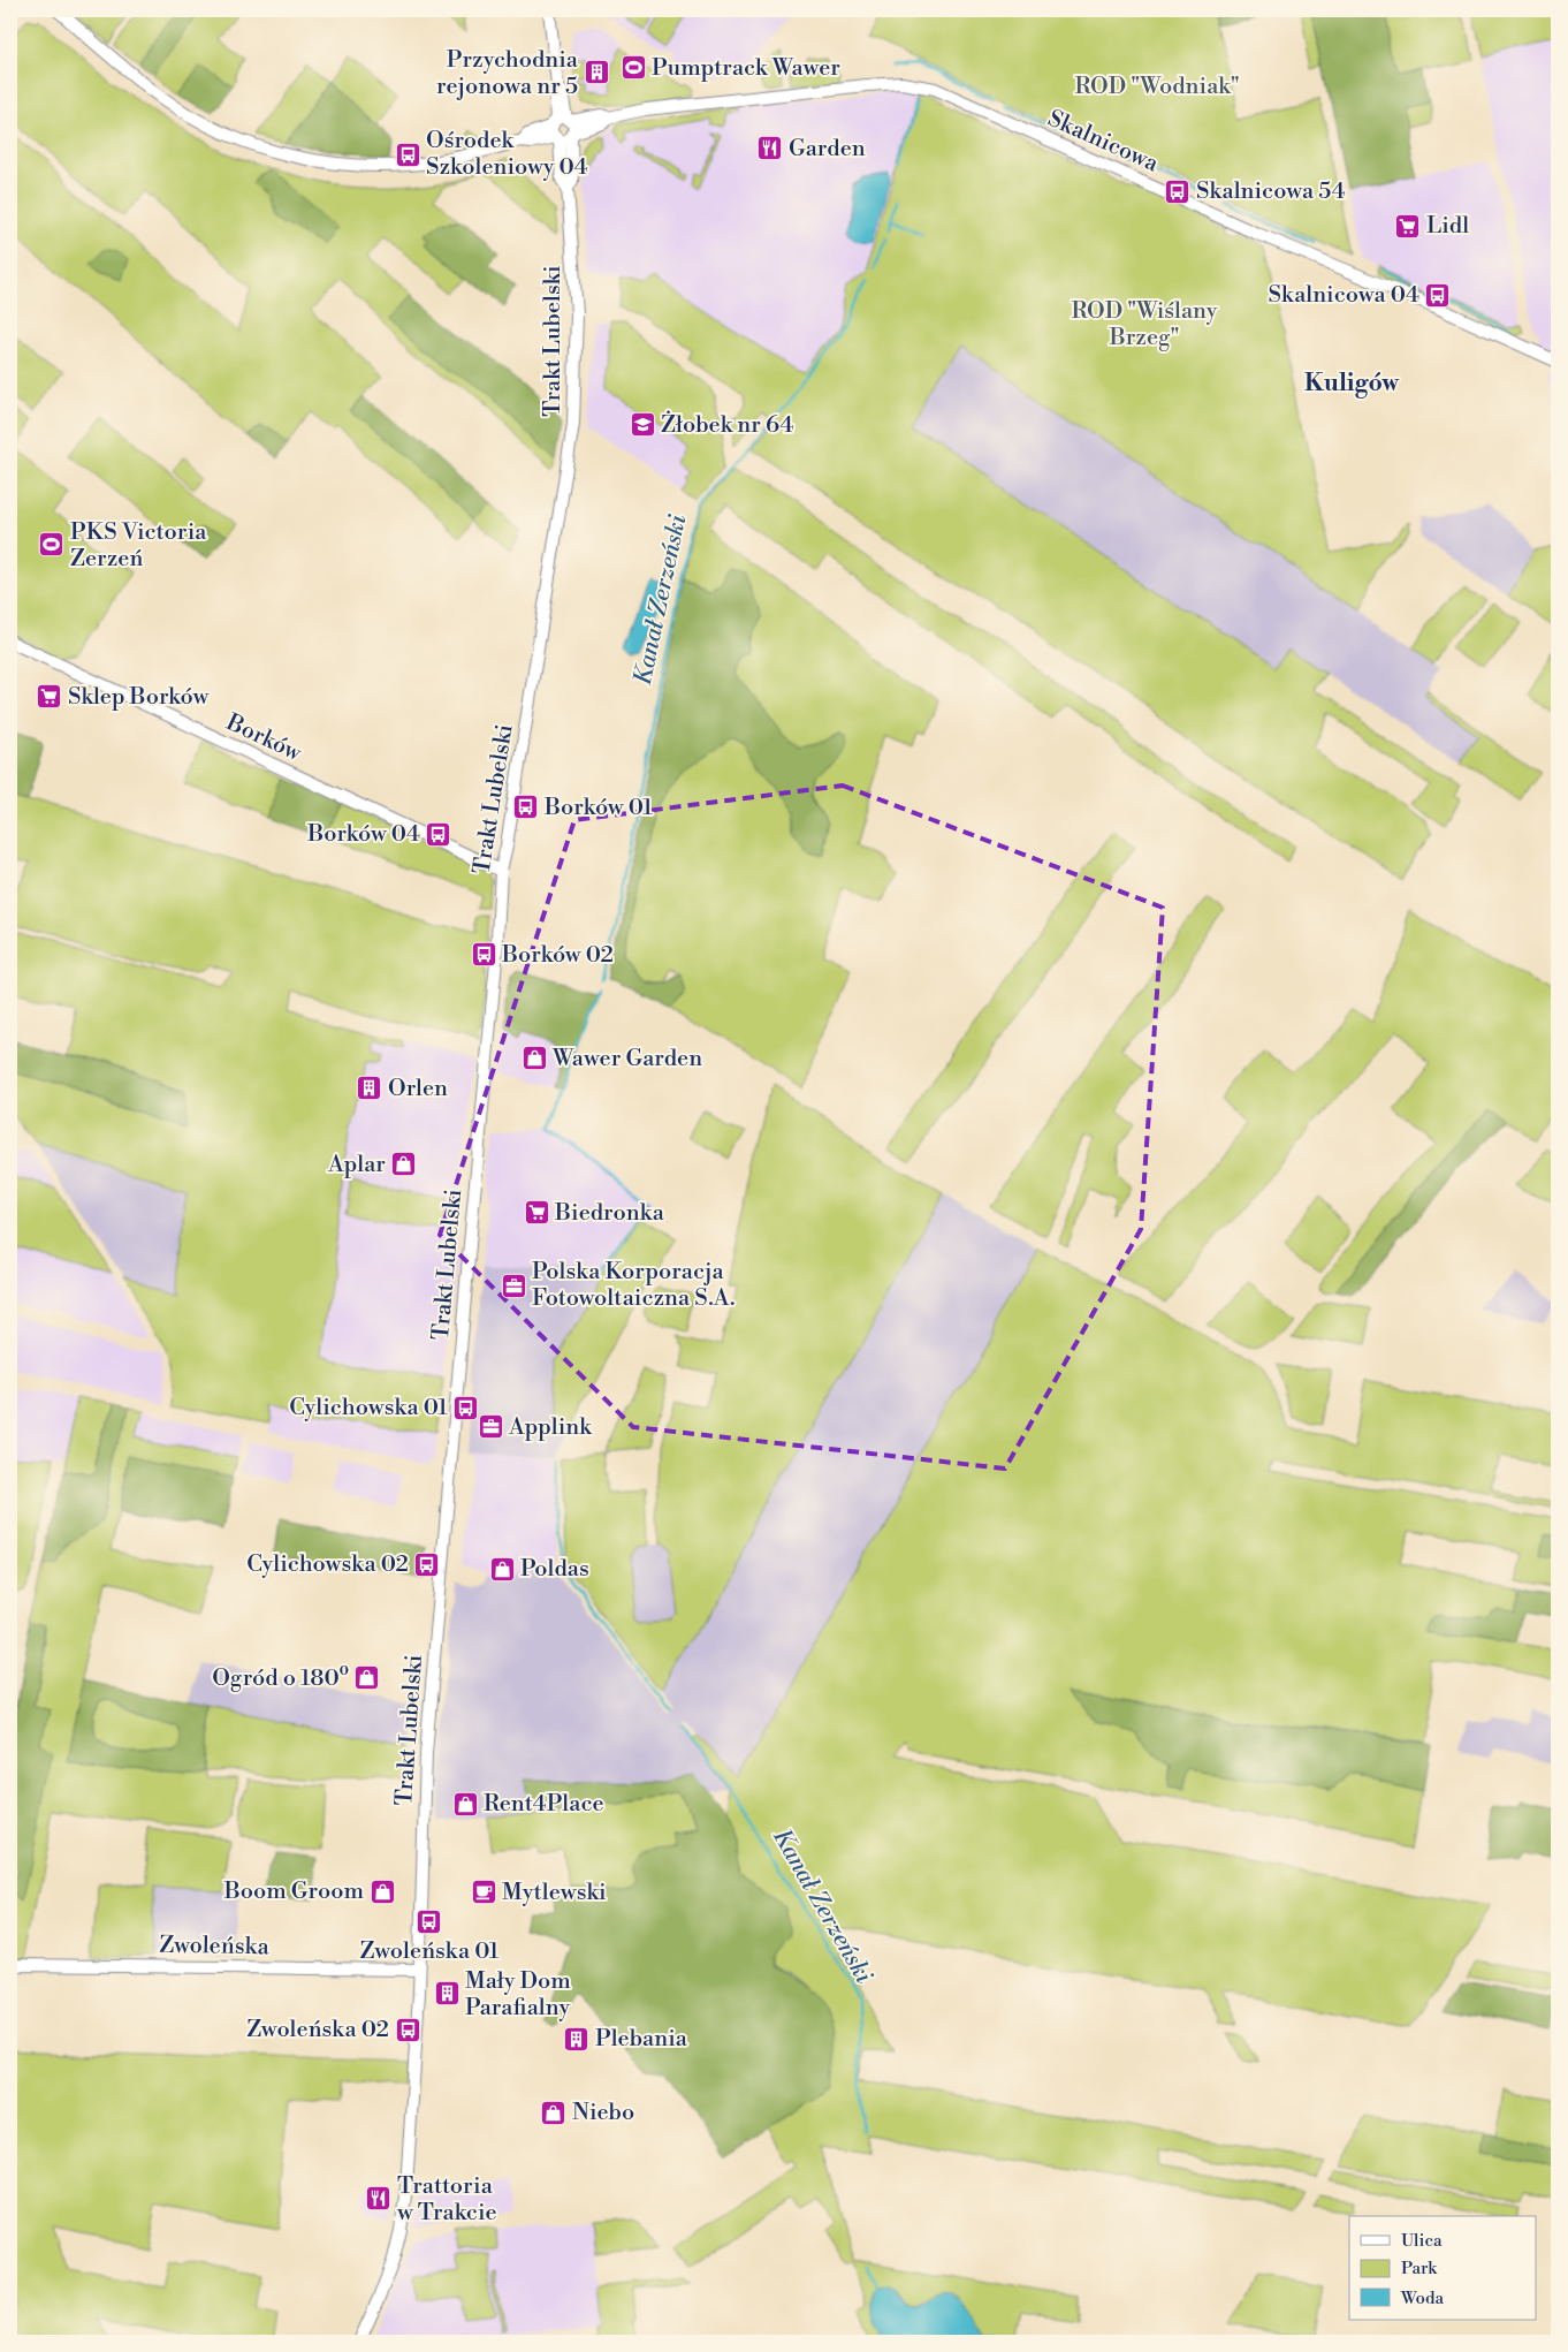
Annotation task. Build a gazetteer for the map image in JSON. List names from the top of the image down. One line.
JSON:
{"streets":{"street":["Skalnicowa","Trakt Lubelski","Borków","Zwoleńska"]},"crossings":[["Skalnicowa","Trakt Lubelski"],["Trakt Lubelski","Borków"],["Trakt Lubelski","Zwoleńska"]],"districts":["Kuligów"],"water":["Kanał Zerzeński"],"parks":["ROD \"Wodniak\"","ROD \"Wiślany Brzeg\""],"places":{"sports":["Pumptrack Wawer","PKS Victoria Zerzeń"],"building":["Przychodnia rejonowa nr 5","Orlen","Mały Dom Parafialny","Plebania"],"restaurant":["Garden","Trattoria w Trakcie"],"bus stop":["Ośrodek Szkoleniowy 04","Skalnicowa 54","Skalnicowa 04","Borków 01","Borków 04","Borków 02","Cylichowska 01","Cylichowska 02","Zwoleńska 01","Zwoleńska 02"],"supermarket":["Lidl","Sklep Borków","Biedronka"],"school or university":["Żłobek nr 64"],"shop":["Wawer Garden","Aplar","Poldas","Ogród o 180⁰","Rent4Place","Boom Groom","Niebo"],"office":["Polska Korporacja Fotowoltaiczna S.A.","Applink"],"cafe":["Mytlewski"]},"legend":["Ulica","Park","Woda"]}
